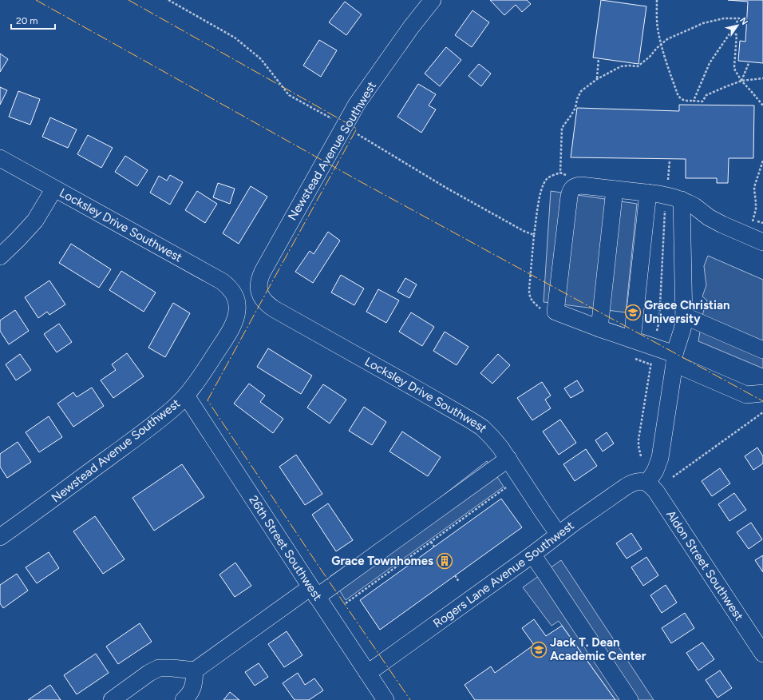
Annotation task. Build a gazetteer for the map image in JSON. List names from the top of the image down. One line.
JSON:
{"streets":{"street":["Newstead Avenue Southwest","Locksley Drive Southwest","26th Street Southwest","Aldon Street Southwest","Rogers Lane Avenue Southwest"]},"crossings":[["Newstead Avenue Southwest","Locksley Drive Southwest"],["Newstead Avenue Southwest","26th Street Southwest"],["Locksley Drive Southwest","Rogers Lane Avenue Southwest"],["26th Street Southwest","Rogers Lane Avenue Southwest"],["Aldon Street Southwest","Rogers Lane Avenue Southwest"]],"places":{"school or university":["Grace Christian University","Jack T. Dean Academic Center"],"building":["Grace Townhomes"]},"scale_bar":"20 m","north":"top right"}
